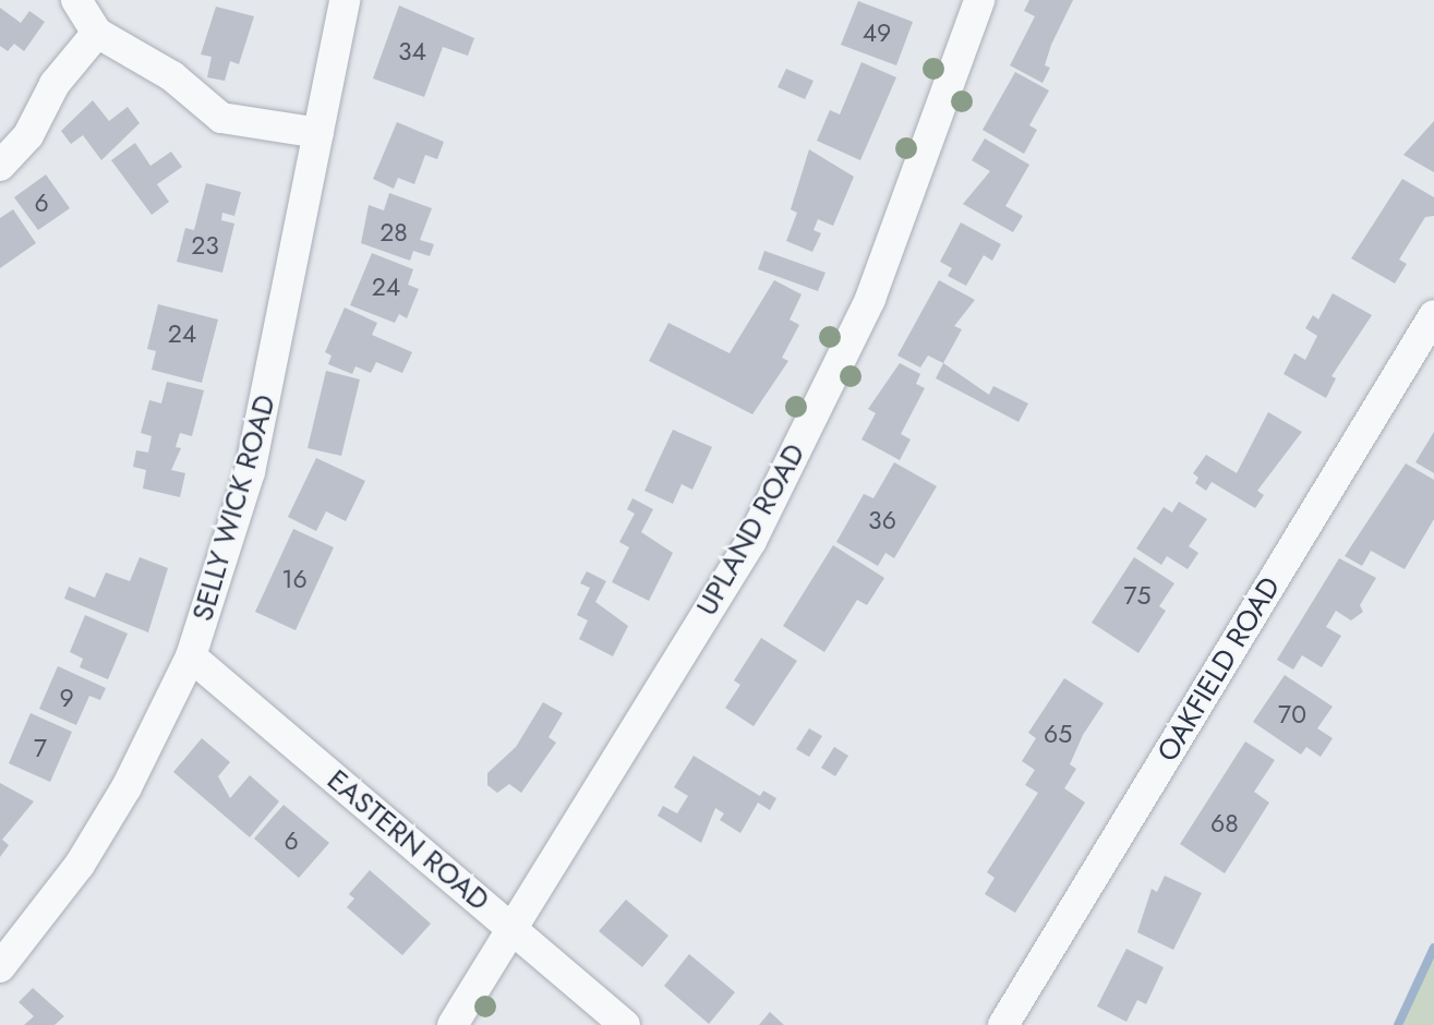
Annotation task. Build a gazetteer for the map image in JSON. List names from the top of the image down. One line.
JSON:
{"streets":{"street":["SELLY WICK ROAD","UPLAND ROAD","OAKFIELD ROAD","EASTERN ROAD"]},"crossings":[["SELLY WICK ROAD","EASTERN ROAD"],["UPLAND ROAD","EASTERN ROAD"]],"house_numbers":["49","34","6","28","23","24","24","36","16","75","9","70","65","7","68","6"]}
